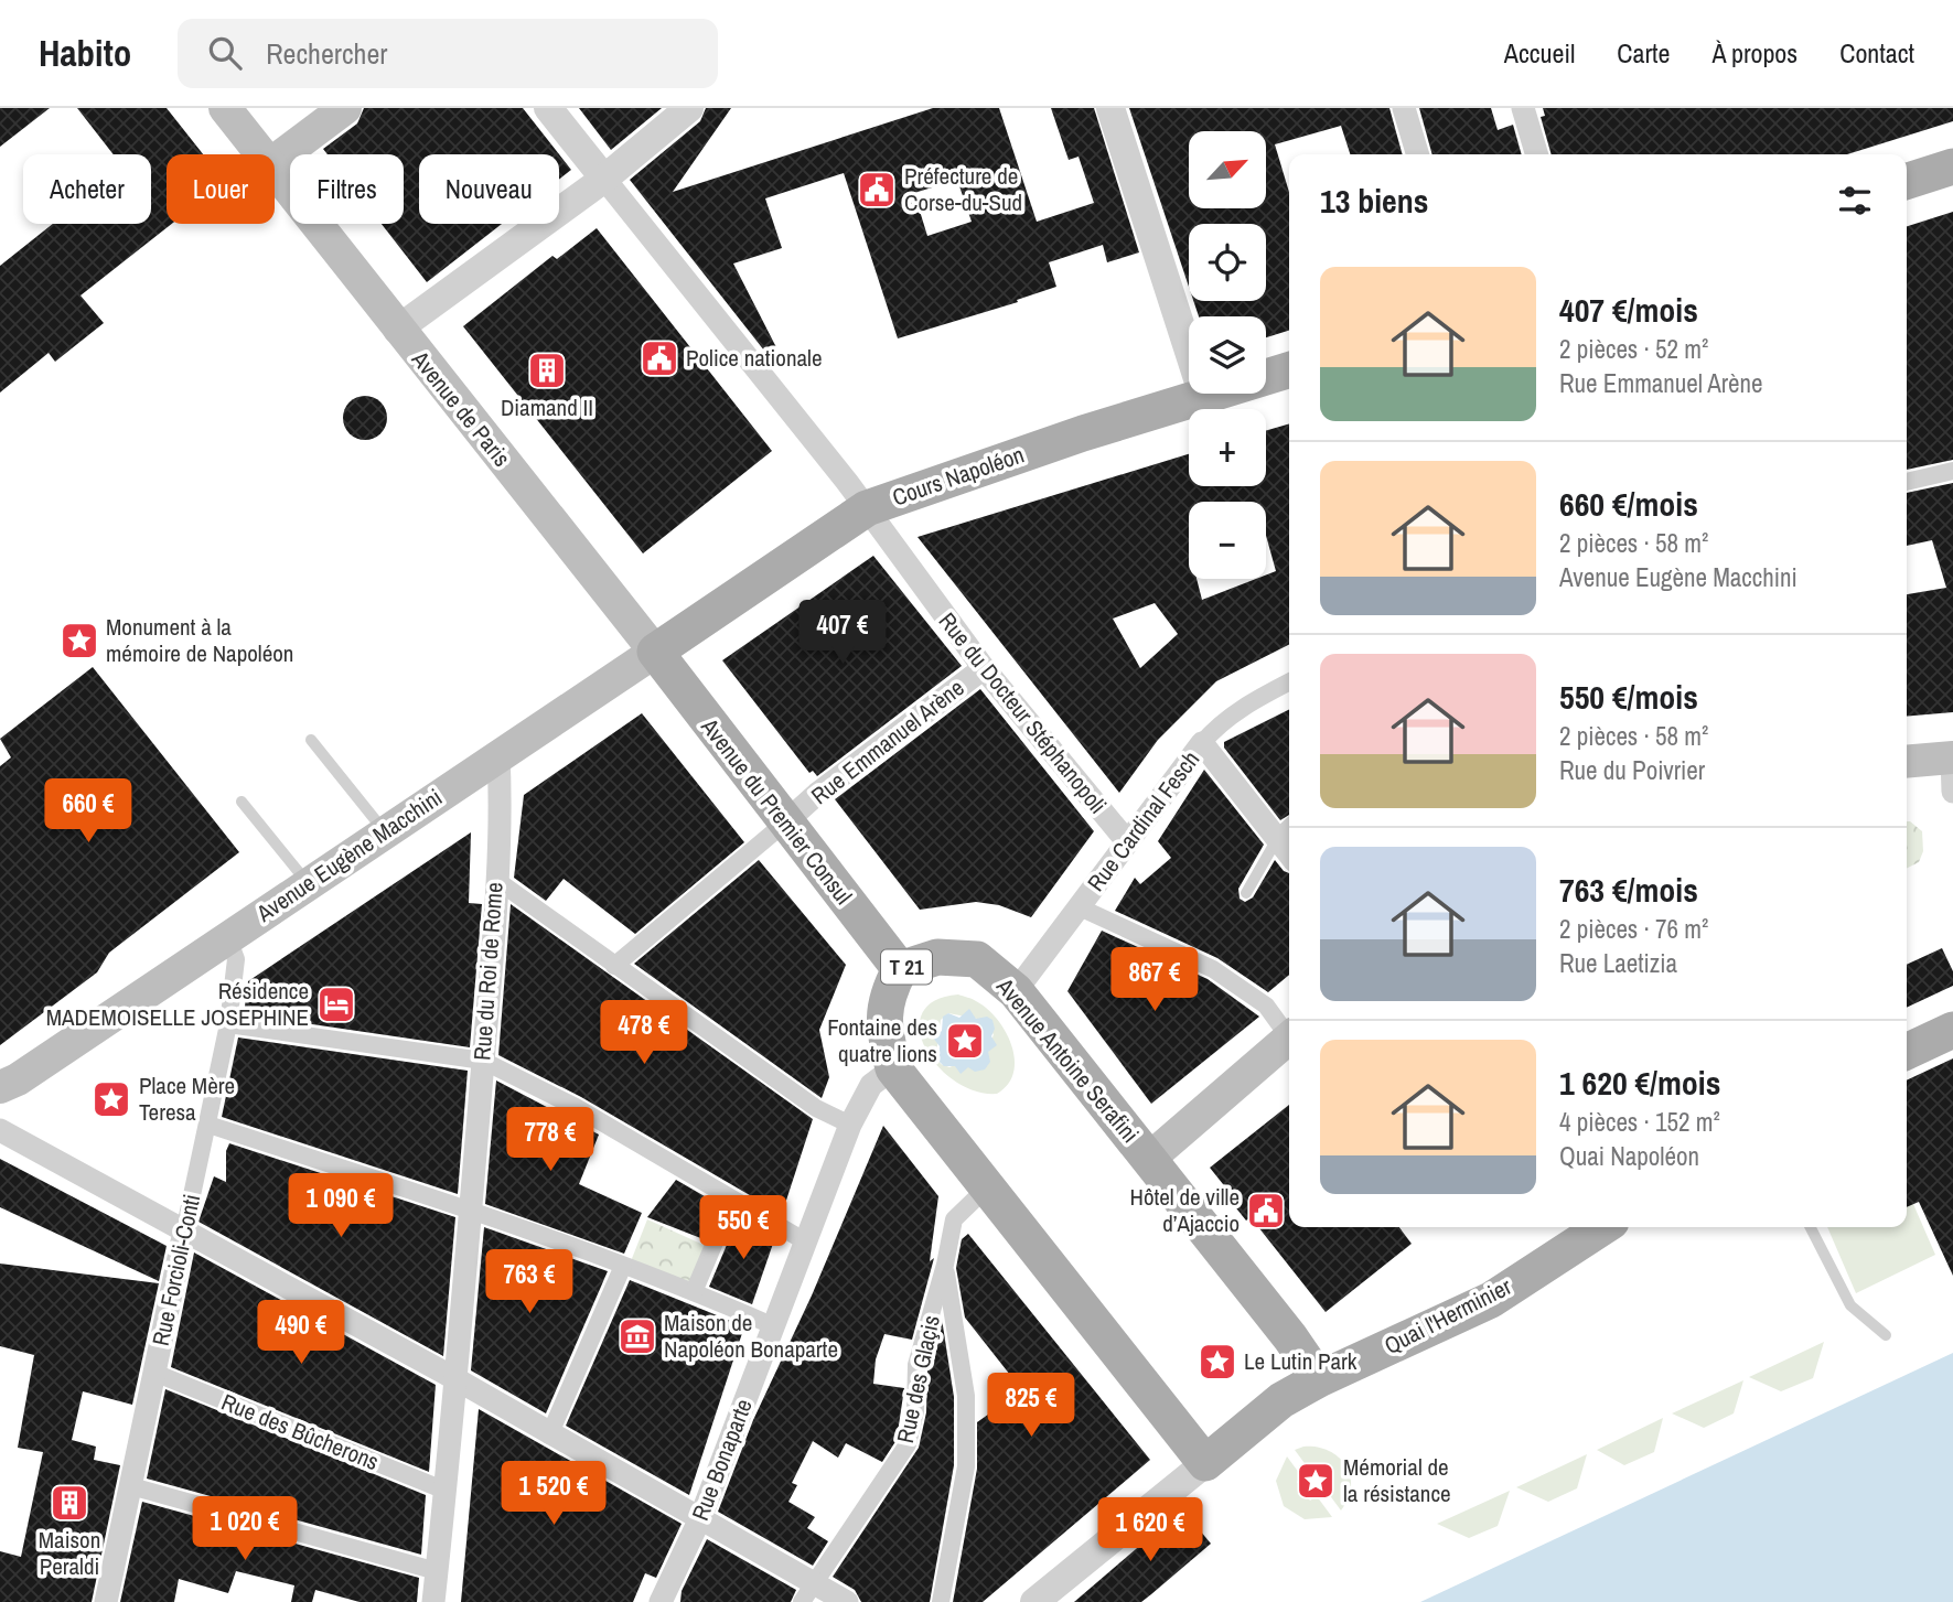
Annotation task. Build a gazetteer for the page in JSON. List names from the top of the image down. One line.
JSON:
{"streets":{"main road":["Avenue de Paris","Cours Napoléon","Avenue du Premier Consul","Avenue Eugène Macchini","T 21","Avenue Antoine Serafini","Quai l'Herminier"],"street":["Rue du Docteur Stéphanopoli","Rue Emmanuel Arène","Rue Cardinal Fesch","Rue du Roi de Rome","Rue Forcioli-Conti","Rue des Glaçis","Rue des Bûcherons","Rue Bonaparte"]},"crossings":[["Avenue de Paris","Cours Napoléon"],["Avenue de Paris","Avenue du Premier Consul"],["Avenue de Paris","Avenue Eugène Macchini"],["Cours Napoléon","Rue du Docteur Stéphanopoli"],["Cours Napoléon","Avenue du Premier Consul"],["Cours Napoléon","Avenue Eugène Macchini"],["Rue du Docteur Stéphanopoli","Rue Emmanuel Arène"],["Rue du Docteur Stéphanopoli","Rue Cardinal Fesch"],["Rue Emmanuel Arène","Avenue du Premier Consul"],["Avenue du Premier Consul","Avenue Eugène Macchini"],["Avenue du Premier Consul","T 21"],["Avenue du Premier Consul","Avenue Antoine Serafini"],["Rue Cardinal Fesch","Avenue Antoine Serafini"],["Avenue Eugène Macchini","Rue du Roi de Rome"],["Avenue Eugène Macchini","Rue Forcioli-Conti"],["T 21","Avenue Antoine Serafini"],["T 21","Quai l'Herminier"],["T 21","Rue des Glaçis"],["T 21","Rue Bonaparte"],["Rue du Roi de Rome","Rue des Bûcherons"],["Avenue Antoine Serafini","Quai l'Herminier"],["Rue Forcioli-Conti","Rue des Bûcherons"]],"places":{"public building":["Préfecture de Corse-du-Sud","Police nationale","Hôtel de ville d’Ajaccio"],"building":["Diamand II","Maison Peraldi"],"place":["Monument à la mémoire de Napoléon","Fontaine des quatre lions","Place Mère Teresa","Le Lutin Park","Mémorial de la résistance"],"hotel":["Résidence MADEMOISELLE JOSEPHINE"],"museum":["Maison de Napoléon Bonaparte"]},"north":"top right","page":{"header":"Habito","search":"Rechercher","nav":["Accueil","Carte","À propos","Contact"],"map_buttons":["+","−"],"chip":["Acheter","Louer","Filtres","Nouveau"],"heading":"13 biens","list":[{"name":"407 €/mois","note":"2 pièces · 52 m² · Rue Emmanuel Arène"},{"name":"660 €/mois","note":"2 pièces · 58 m² · Avenue Eugène Macchini"},{"name":"550 €/mois","note":"2 pièces · 58 m² · Rue du Poivrier"},{"name":"763 €/mois","note":"2 pièces · 76 m² · Rue Laetizia"},{"name":"1 620 €/mois","note":"4 pièces · 152 m² · Quai Napoléon"}],"price":["407 €","660 €","867 €","478 €","778 €","1 090 €","550 €","763 €","490 €","825 €","1 520 €","1 020 €","1 620 €"]}}
